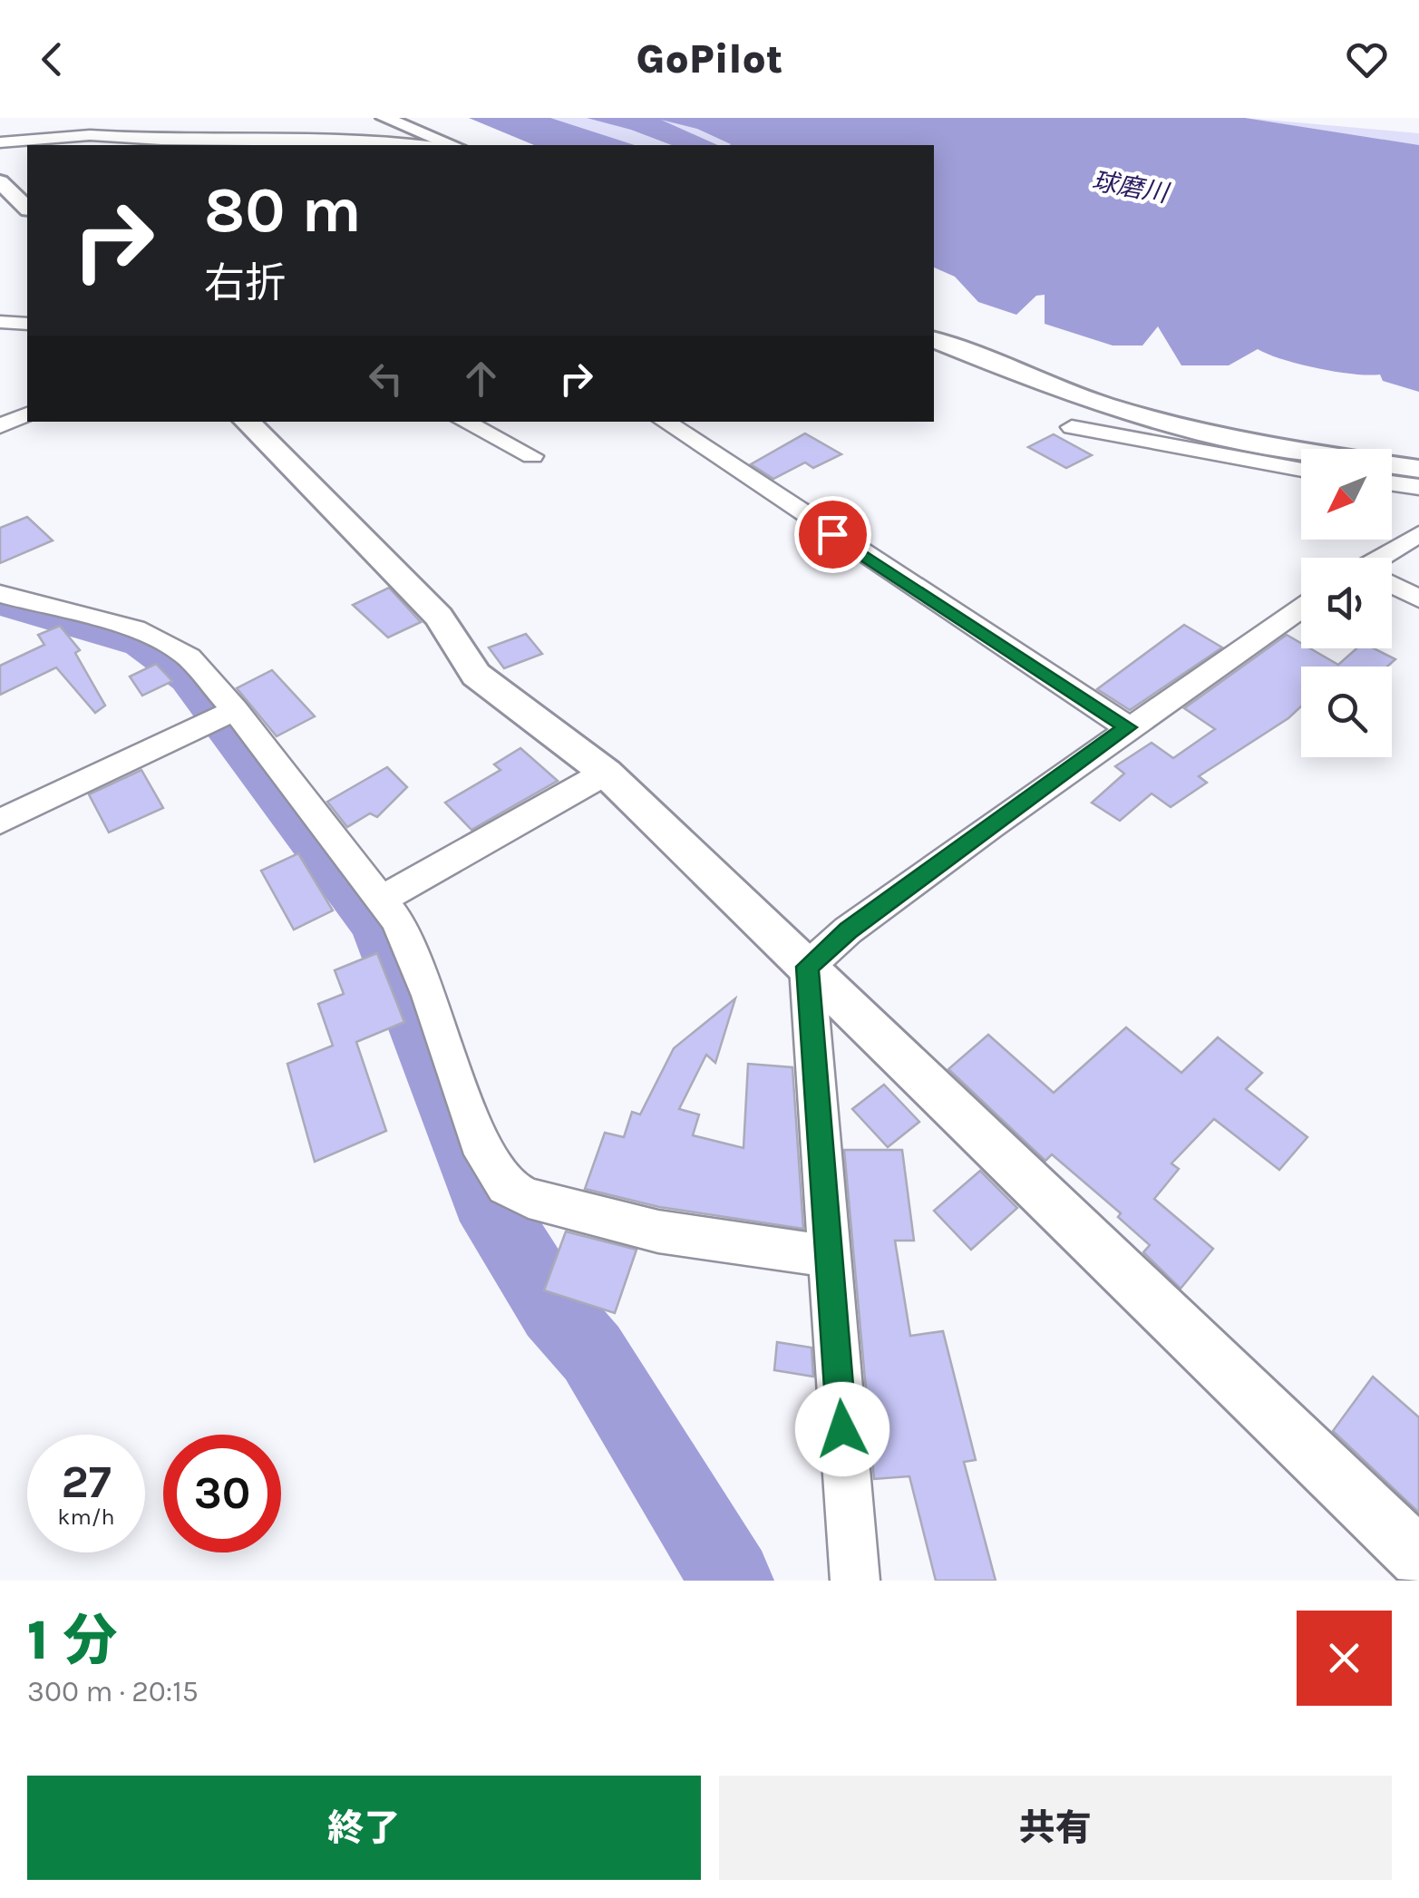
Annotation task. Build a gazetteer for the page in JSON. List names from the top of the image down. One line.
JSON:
{"water":["球磨川"],"north":"bottom left","page":{"header":"GoPilot","turn":["80 m","右折"],"speed":"27 km/h","limit":"30","heading":["1 分","300 m · 20:15"],"buttons":["終了","共有"]}}
